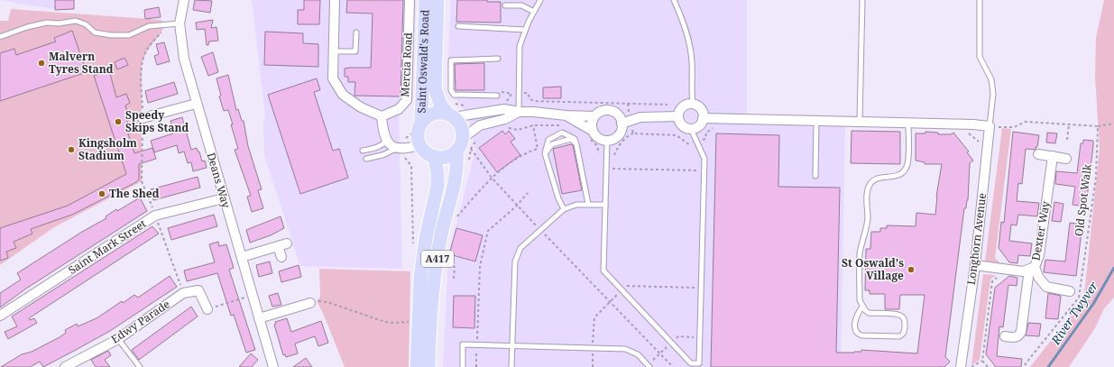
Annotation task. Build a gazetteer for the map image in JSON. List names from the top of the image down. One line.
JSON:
{"streets":{"main road":["Saint Oswald's Road","A417"],"street":["Mercia Road","Deans Way","Dexter Way","Longhorn Avenue","Saint Mark Street","Edwy Parade"],"path":["Old Spot Walk"]},"crossings":[["Saint Oswald's Road","A417"],["Deans Way","Saint Mark Street"],["Dexter Way","Longhorn Avenue"]],"water":["River Twyver"],"places":["Malvern Tyres Stand","Speedy Skips Stand","Kingsholm Stadium","The Shed","St Oswald's Village"]}
